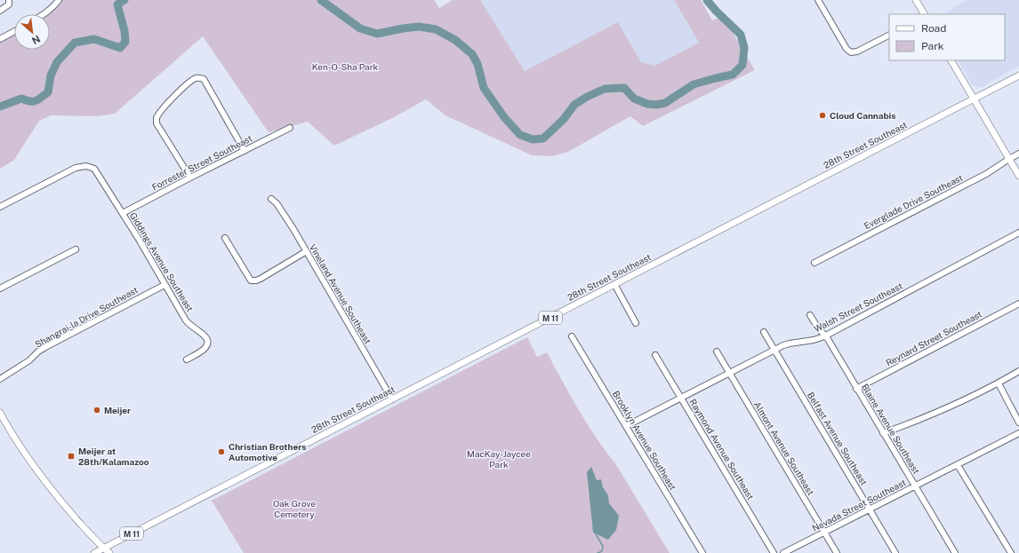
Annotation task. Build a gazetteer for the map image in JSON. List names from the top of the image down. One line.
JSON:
{"streets":{"main road":["28th Street Southeast","M 11"],"street":["Forrester Street Southeast","Everglade Drive Southeast","Giddings Avenue Southeast","Vineland Avenue Southeast","Walsh Street Southeast","Shangrai-la Drive Southeast","Reynard Street Southeast","Blaine Avenue Southeast","Belfast Avenue Southeast","Brooklyn Avenue Southeast","Almont Avenue Southeast","Raymond Avenue Southeast","Nevada Street Southeast"]},"crossings":[["28th Street Southeast","Vineland Avenue Southeast"],["Forrester Street Southeast","Giddings Avenue Southeast"],["Giddings Avenue Southeast","Shangrai-la Drive Southeast"],["Walsh Street Southeast","Blaine Avenue Southeast"],["Walsh Street Southeast","Belfast Avenue Southeast"],["Walsh Street Southeast","Brooklyn Avenue Southeast"],["Walsh Street Southeast","Almont Avenue Southeast"],["Walsh Street Southeast","Raymond Avenue Southeast"],["Reynard Street Southeast","Blaine Avenue Southeast"],["Blaine Avenue Southeast","Nevada Street Southeast"],["Belfast Avenue Southeast","Nevada Street Southeast"],["Almont Avenue Southeast","Nevada Street Southeast"]],"parks":["Ken-O-Sha Park","MacKay-Jaycee Park","Oak Grove Cemetery"],"places":{"other":["Cloud Cannabis","Meijer","Christian Brothers Automotive"],"transit":["Meijer at 28th/Kalamazoo"]},"legend":["Road","Park"],"north":"bottom right"}
